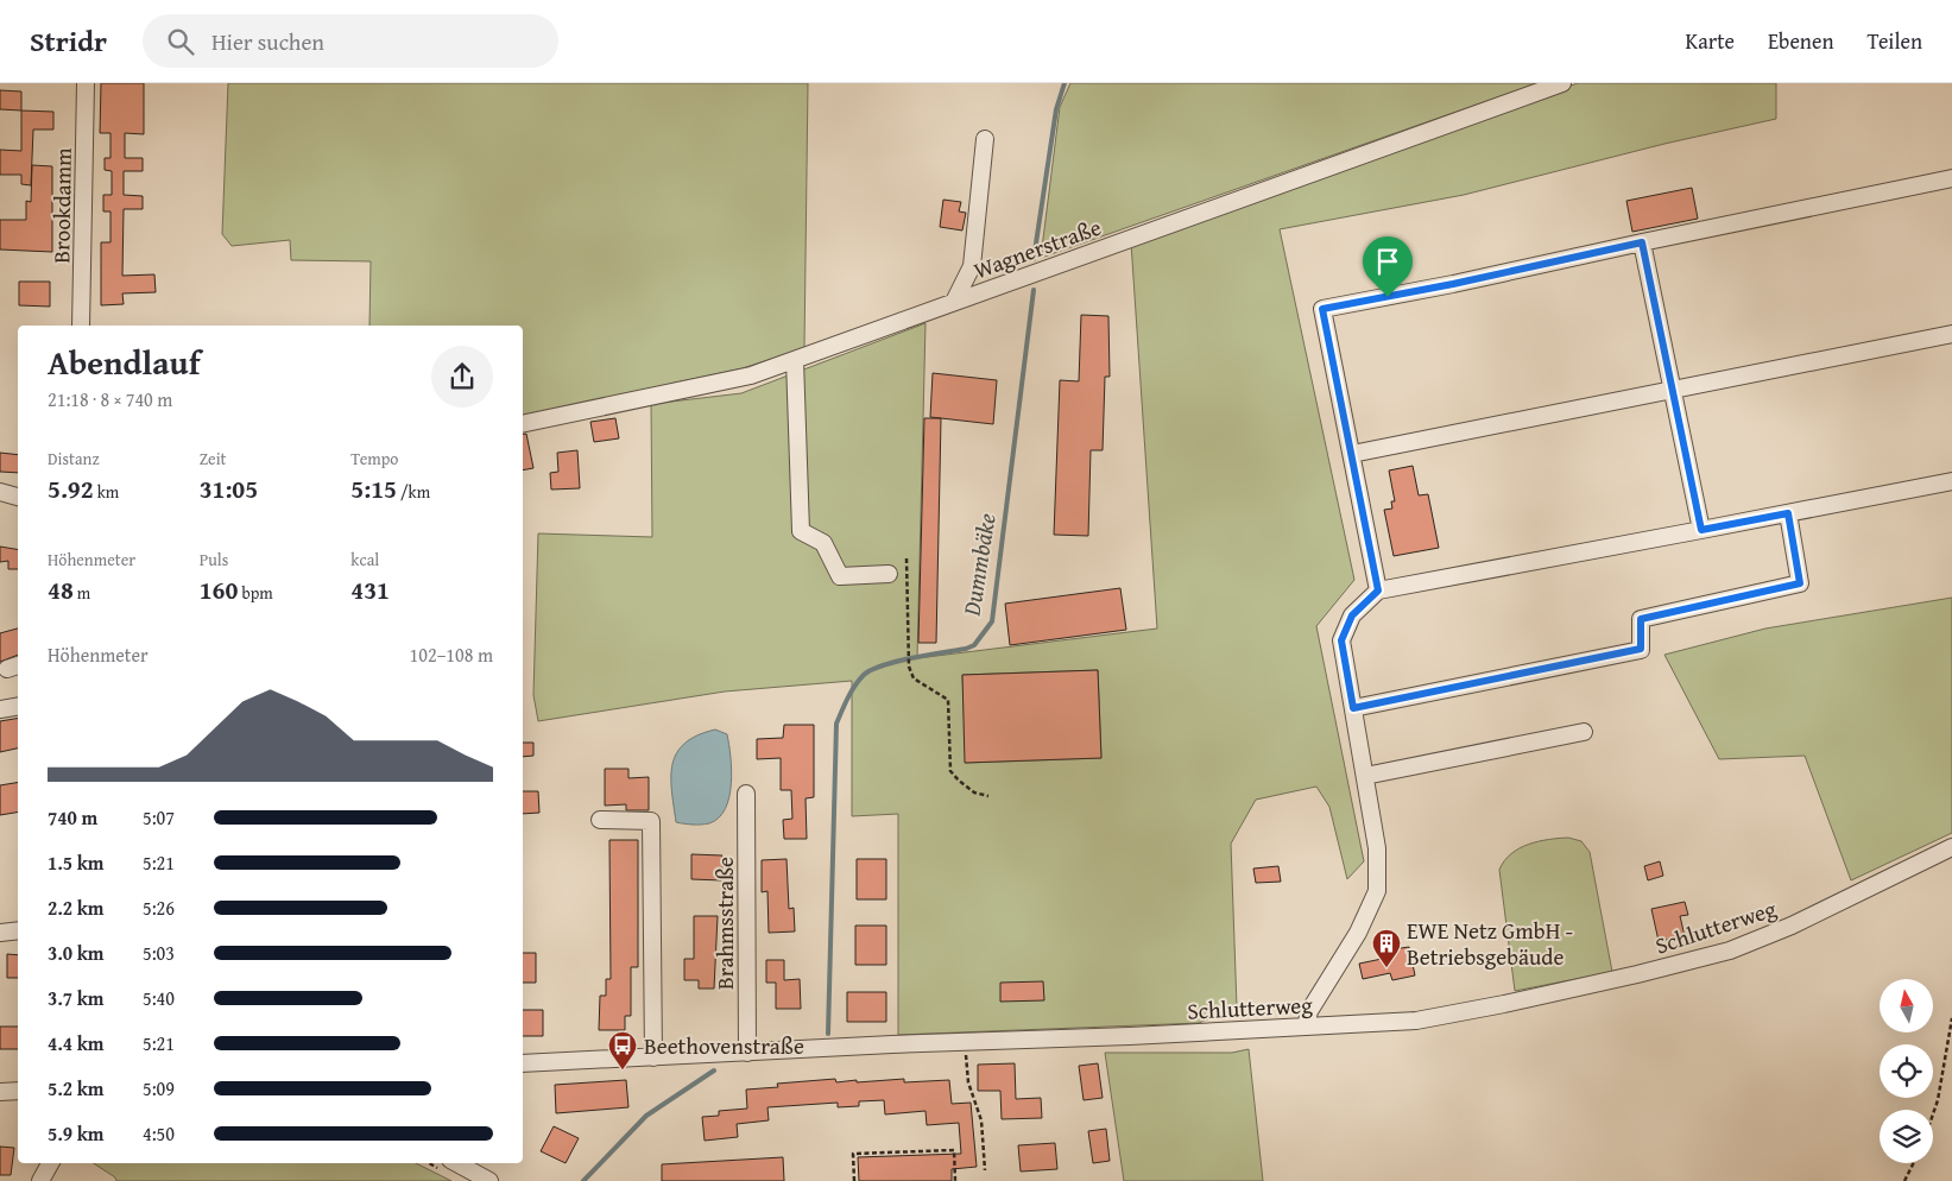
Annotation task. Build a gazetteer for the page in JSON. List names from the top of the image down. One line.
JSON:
{"streets":{"street":["Brookdamm","Wagnerstraße","Brahmsstraße","Schlutterweg"]},"crossings":[["Brahmsstraße","Schlutterweg"]],"water":["Dummbäke"],"places":{"building":["EWE Netz GmbH - Betriebsgebäude"],"bus stop":["Beethovenstraße"]},"north":"top","page":{"header":"Stridr","search":"Hier suchen","nav":["Karte","Ebenen","Teilen"],"heading":["Abendlauf","21:18 · 8 × 740 m"],"stats":[["Distanz","5.92 km"],["Zeit","31:05"],["Tempo","5:15 /km"],["Höhenmeter","48 m"],["Puls","160 bpm"],["kcal","431"]],"chart":["Höhenmeter","102–108 m"],"list":[{"name":"740 m","note":"5:07"},{"name":"1.5 km","note":"5:21"},{"name":"2.2 km","note":"5:26"},{"name":"3.0 km","note":"5:03"},{"name":"3.7 km","note":"5:40"},{"name":"4.4 km","note":"5:21"},{"name":"5.2 km","note":"5:09"},{"name":"5.9 km","note":"4:50"}]}}
